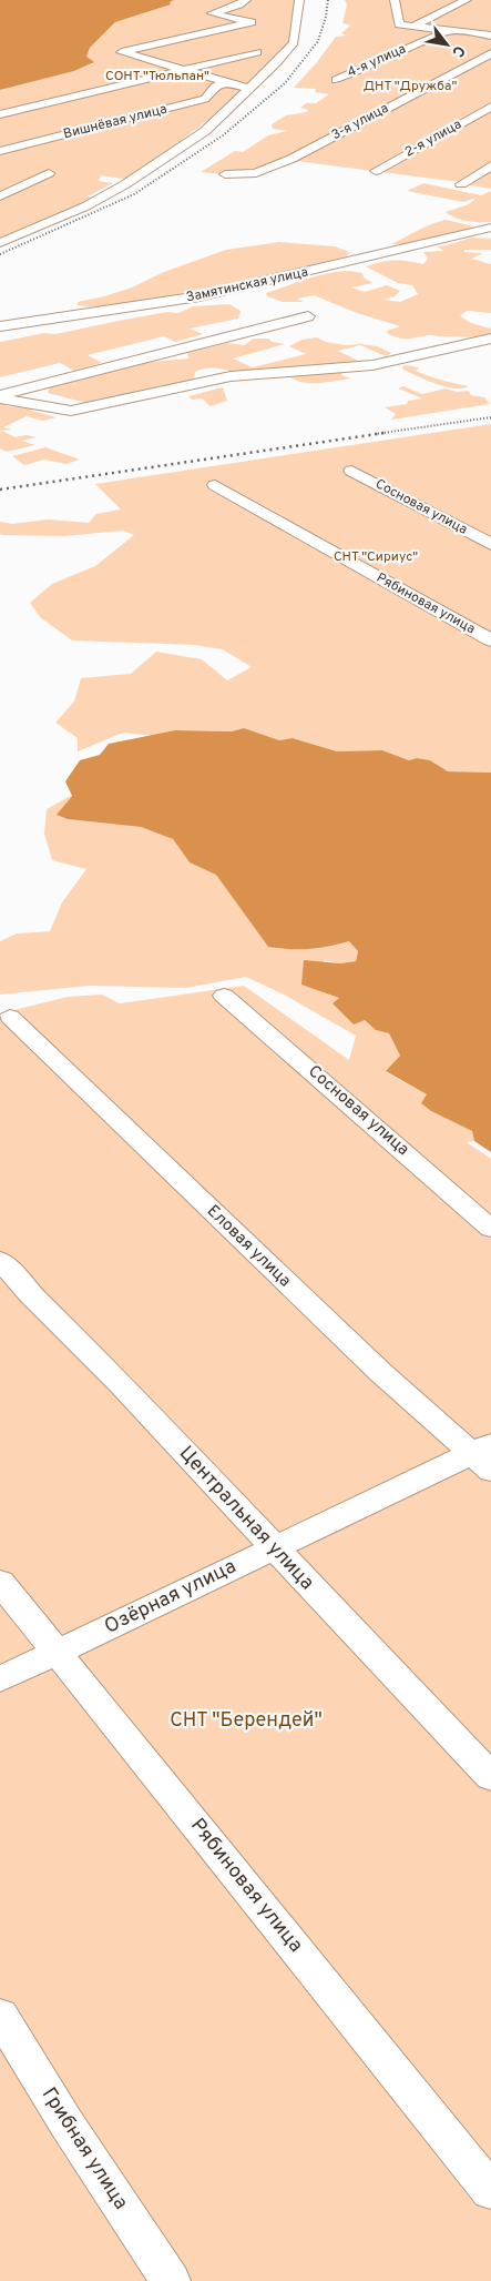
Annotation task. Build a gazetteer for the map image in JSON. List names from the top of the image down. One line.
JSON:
{"streets":{"street":["4-я улица","Вишнёвая улица","3-я улица","2-я улица","Замятинская улица","Сосновая улица","Рябиновая улица","Еловая улица","Центральная улица","Озёрная улица","Грибная улица"]},"crossings":[["Рябиновая улица","Озёрная улица"],["Еловая улица","Озёрная улица"],["Центральная улица","Озёрная улица"]],"parks":["СОНТ \"Тюльпан\"","ДНТ \"Дружба\"","СНТ \"Сириус\"","СНТ \"Берендей\""],"north":"bottom right"}
